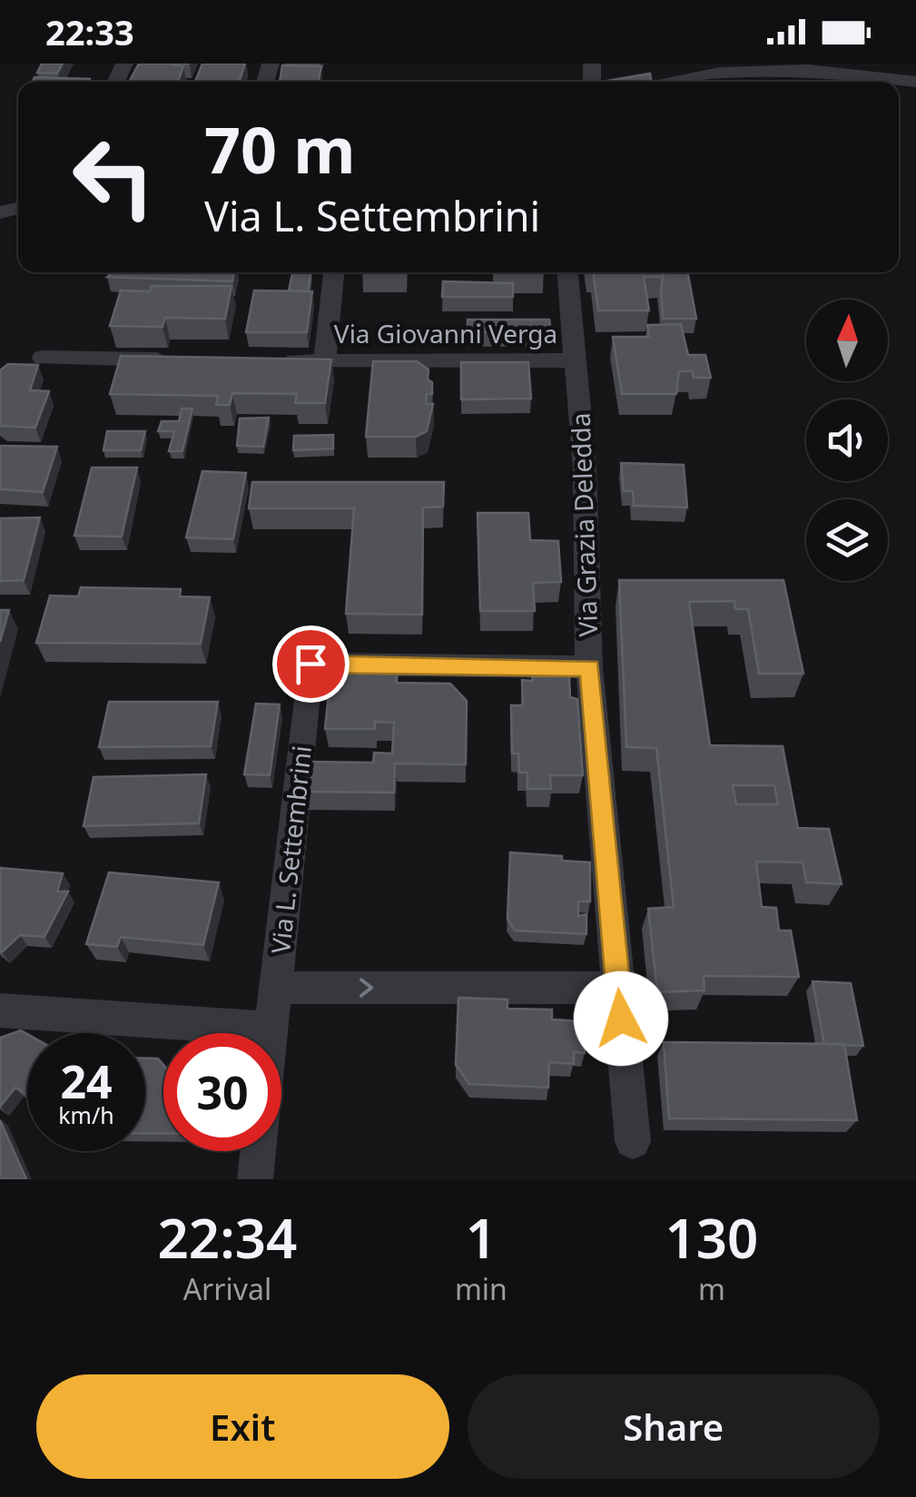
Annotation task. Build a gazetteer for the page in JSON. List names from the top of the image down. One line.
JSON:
{"streets":{"street":["Via Giovanni Verga","Via Grazia Deledda","Via L. Settembrini"]},"crossings":[["Via Giovanni Verga","Via Grazia Deledda"],["Via Grazia Deledda","Via L. Settembrini"]],"north":"top","page":{"status":"22:33","turn":["70 m","Via L. Settembrini"],"speed":"24 km/h","limit":"30","eta":["22:34","Arrival","1","min","130","m"],"buttons":["Exit","Share"]}}
